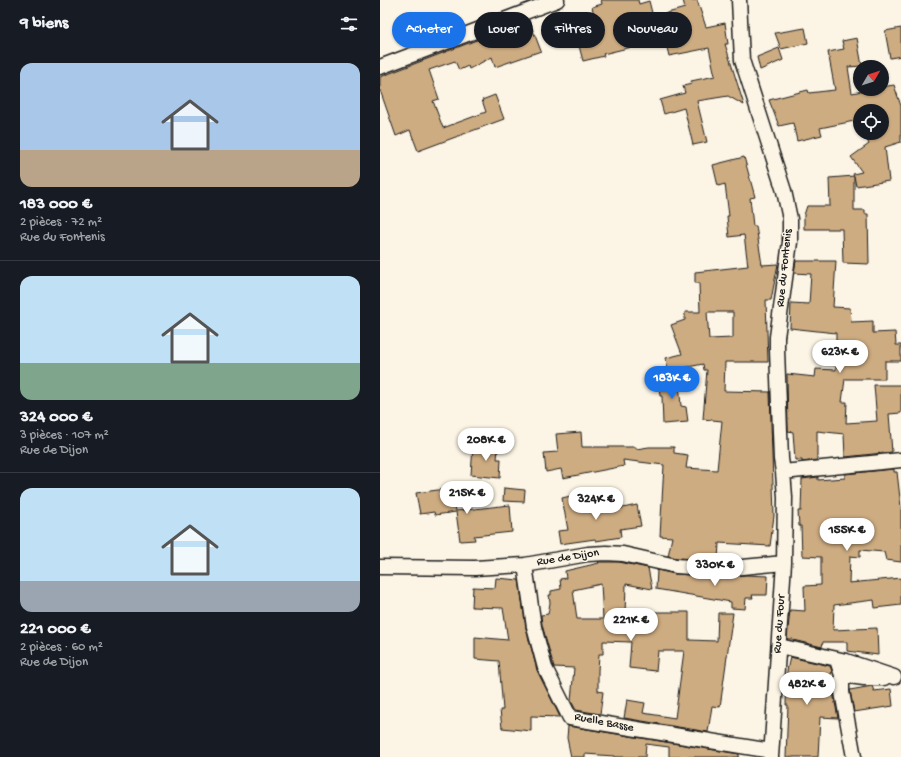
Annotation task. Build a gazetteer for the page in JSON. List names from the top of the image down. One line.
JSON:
{"streets":{"street":["Rue du Fontenis","Rue de Dijon","Rue du Four","Ruelle Basse"]},"crossings":[["Rue de Dijon","Rue du Four"],["Rue de Dijon","Ruelle Basse"],["Rue du Four","Ruelle Basse"]],"north":"top right","page":{"heading":"9 biens","chip":["Acheter","Louer","Filtres","Nouveau"],"list":[{"name":"183 000 €","note":"2 pièces · 72 m² · Rue du Fontenis"},{"name":"324 000 €","note":"3 pièces · 107 m² · Rue de Dijon"},{"name":"221 000 €","note":"2 pièces · 60 m² · Rue de Dijon"}],"price":["623K €","183K €","208K €","215K €","324K €","155K €","330K €","221K €","482K €"]}}
